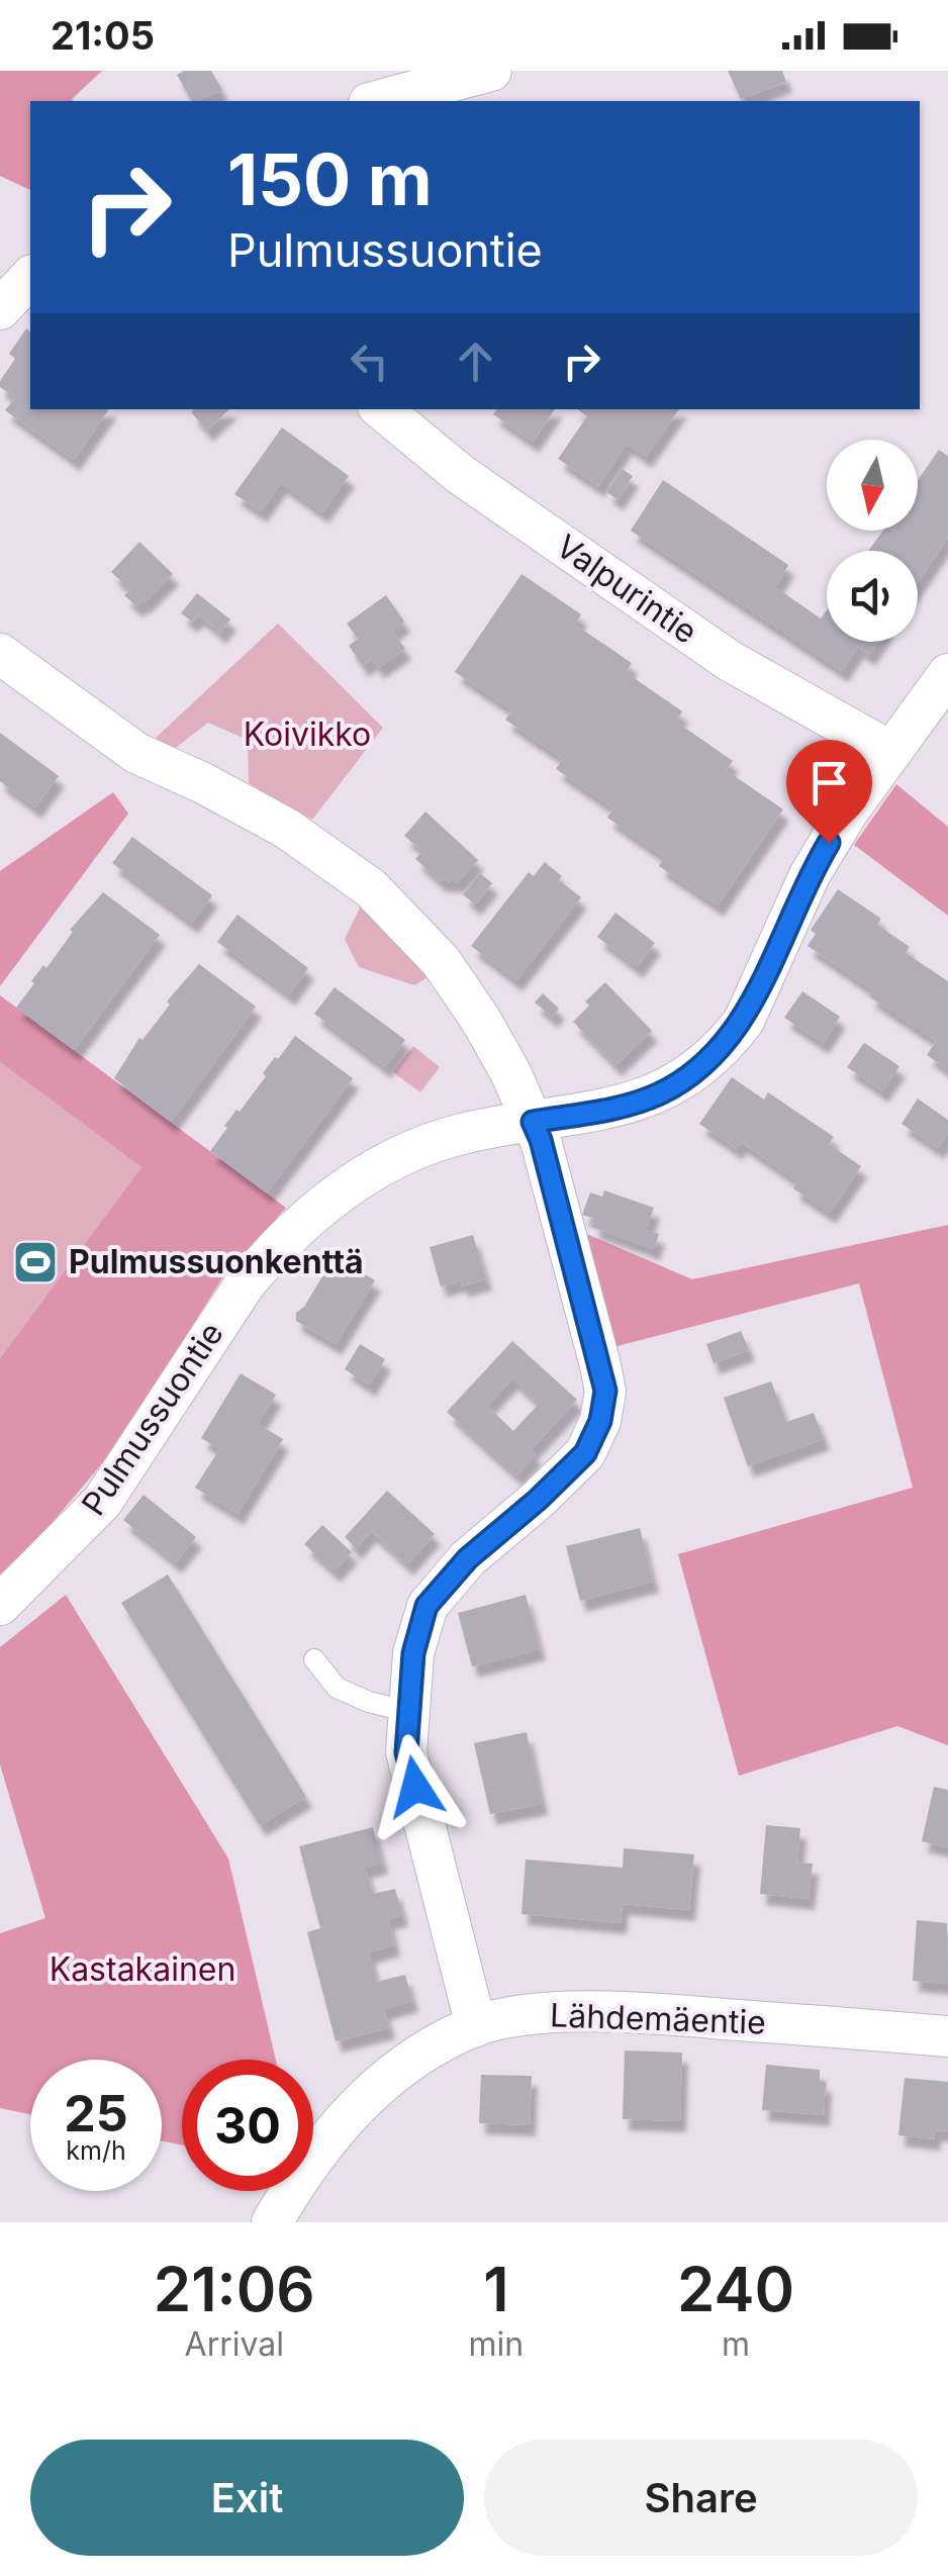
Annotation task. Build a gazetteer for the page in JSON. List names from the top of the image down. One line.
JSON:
{"streets":{"street":["Valpurintie","Pulmussuontie","Lähdemäentie"]},"crossings":[["Valpurintie","Pulmussuontie"]],"parks":["Koivikko","Kastakainen"],"places":{"sports":["Pulmussuonkenttä"]},"north":"bottom","page":{"status":"21:05","turn":["150 m","Pulmussuontie"],"speed":"25 km/h","limit":"30","eta":["21:06","Arrival","1","min","240","m"],"buttons":["Exit","Share"]}}
